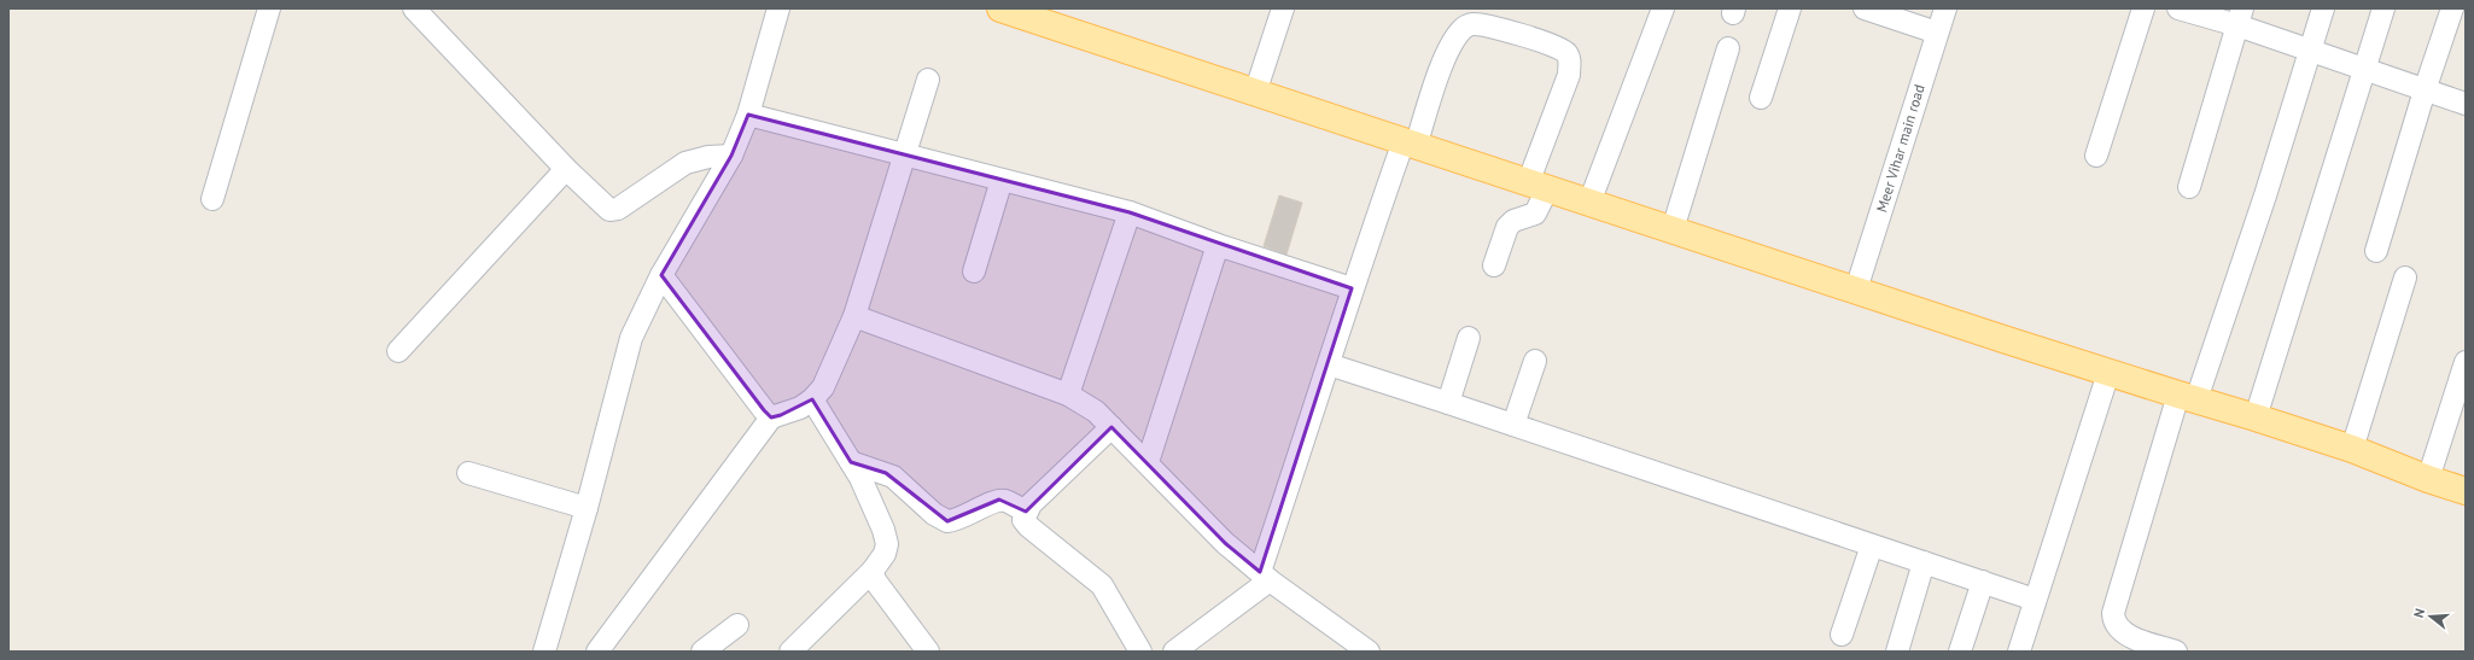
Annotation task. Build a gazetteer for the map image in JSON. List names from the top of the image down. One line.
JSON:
{"streets":{"street":["Meer Vihar main road"]},"north":"left"}
